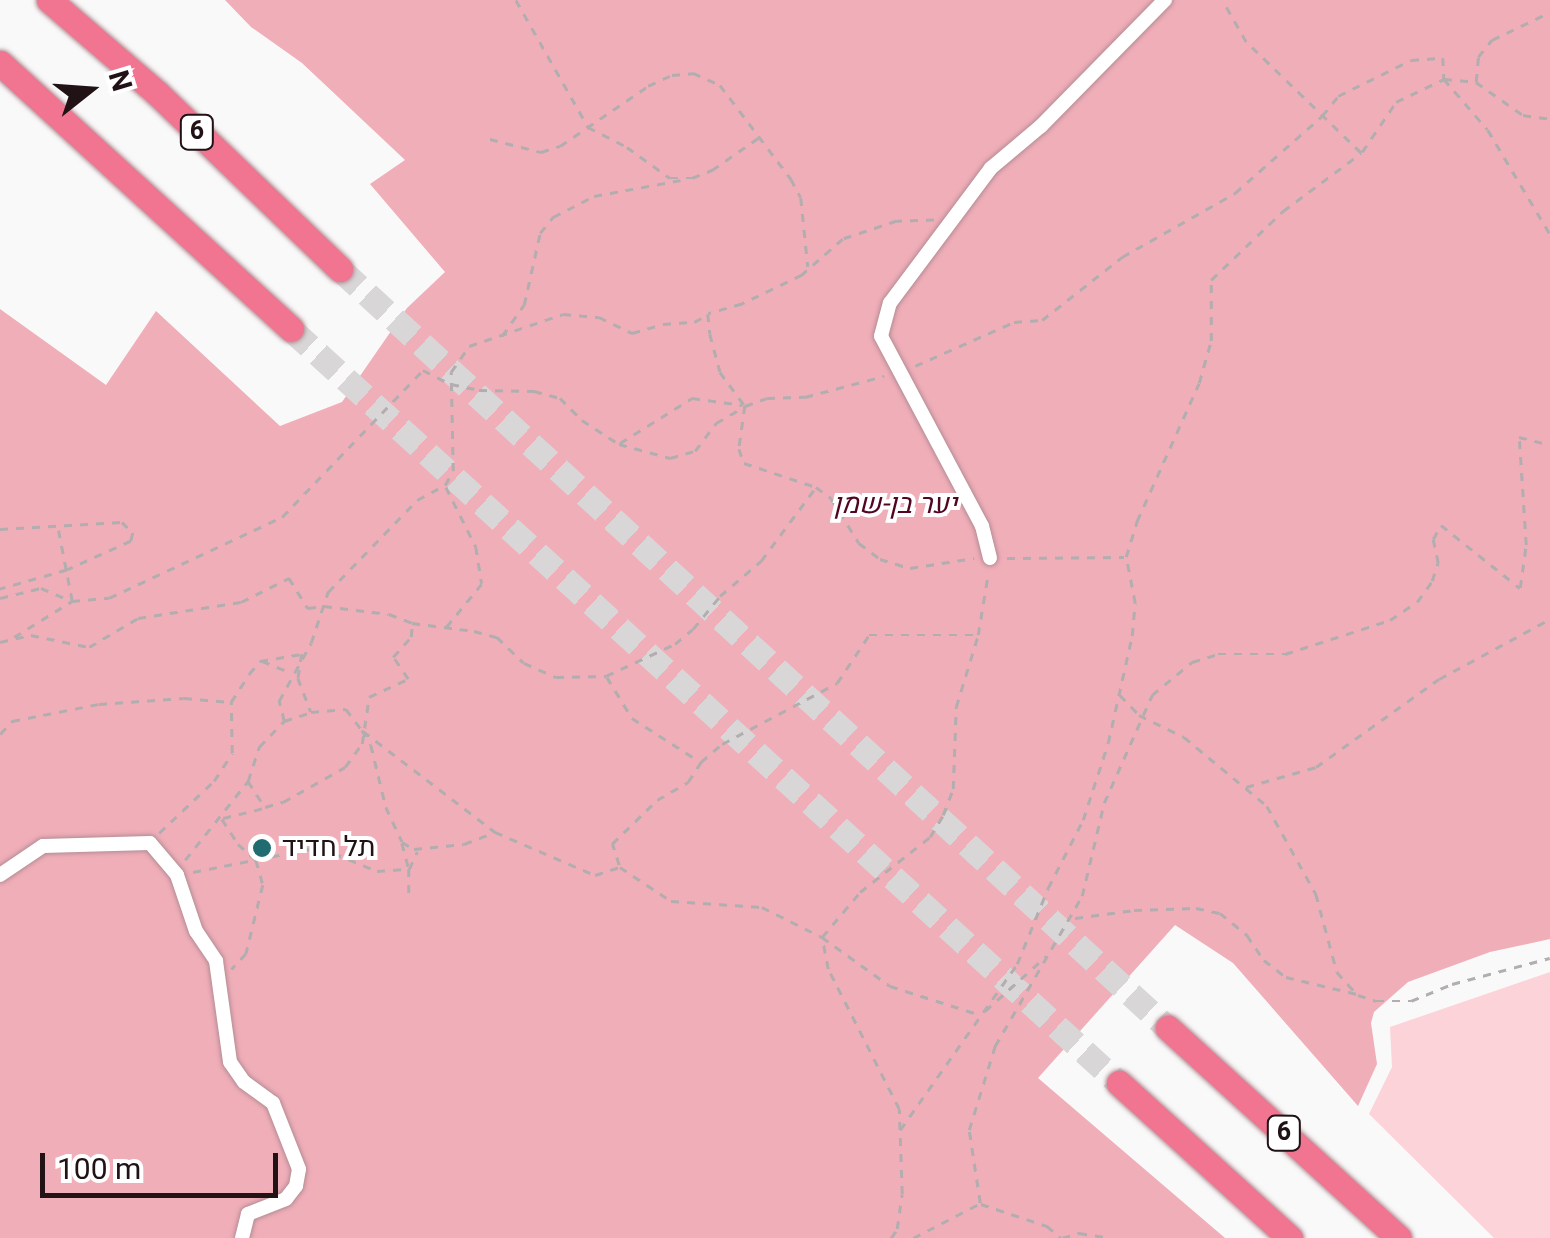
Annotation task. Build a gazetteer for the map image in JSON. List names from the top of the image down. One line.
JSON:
{"streets":{"highway":["6"]},"parks":["יער בן-שמן"],"places":["תל חדיד"],"scale_bar":"100 m","north":"right"}
